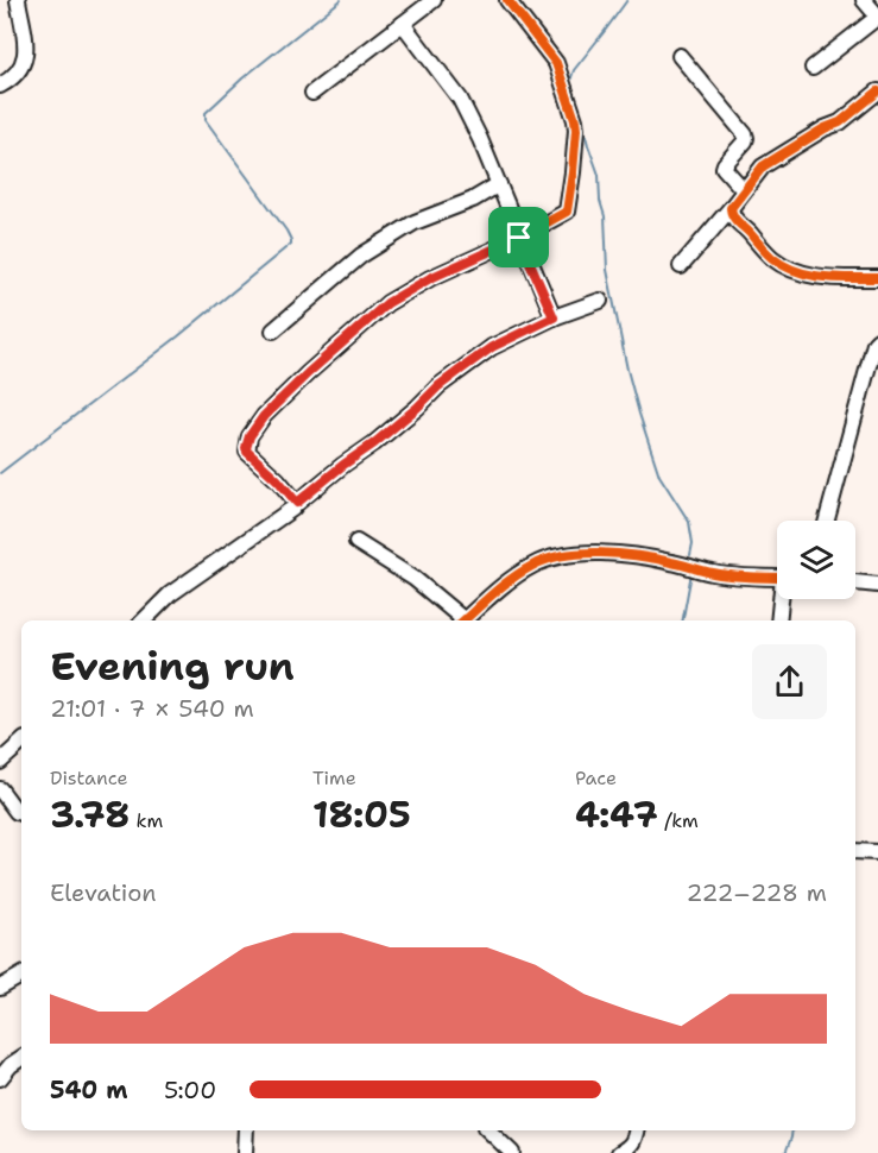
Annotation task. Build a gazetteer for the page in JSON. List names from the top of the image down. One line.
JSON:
{"page":{"heading":["Evening run","21:01 · 7 × 540 m"],"stats":[["Distance","3.78 km"],["Time","18:05"],["Pace","4:47 /km"]],"chart":["Elevation","222–228 m"],"list":[{"name":"540 m","note":"5:00"}]}}
